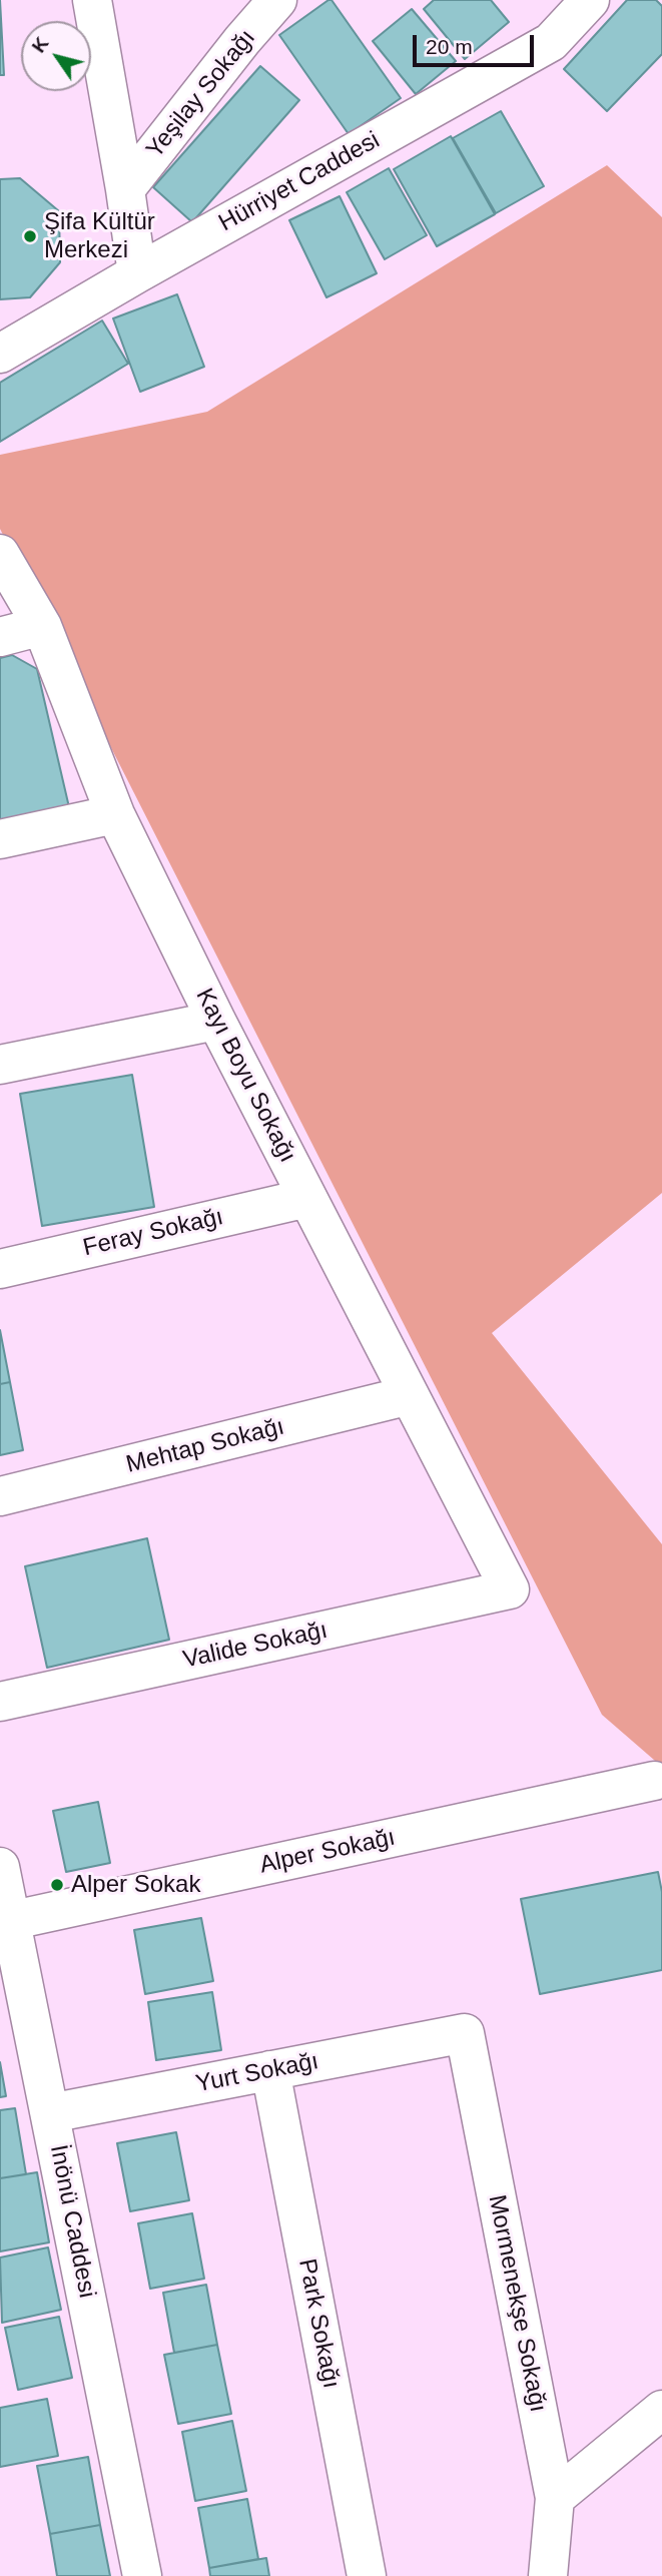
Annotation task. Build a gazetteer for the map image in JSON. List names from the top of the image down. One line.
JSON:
{"streets":{"street":["Yeşilay Sokağı","Hürriyet Caddesi","Kayı Boyu Sokağı","Feray Sokağı","Mehtap Sokağı","Valide Sokağı","Alper Sokağı","Yurt Sokağı","İnönü Caddesi","Mormenekşe Sokağı","Park Sokağı"]},"crossings":[["Kayı Boyu Sokağı","Feray Sokağı"],["Kayı Boyu Sokağı","Mehtap Sokağı"],["Kayı Boyu Sokağı","Valide Sokağı"],["Alper Sokağı","İnönü Caddesi"],["Yurt Sokağı","İnönü Caddesi"],["Yurt Sokağı","Mormenekşe Sokağı"],["Yurt Sokağı","Park Sokağı"]],"places":["Şifa Kültür Merkezi","Alper Sokak"],"scale_bar":"20 m","north":"top left"}
